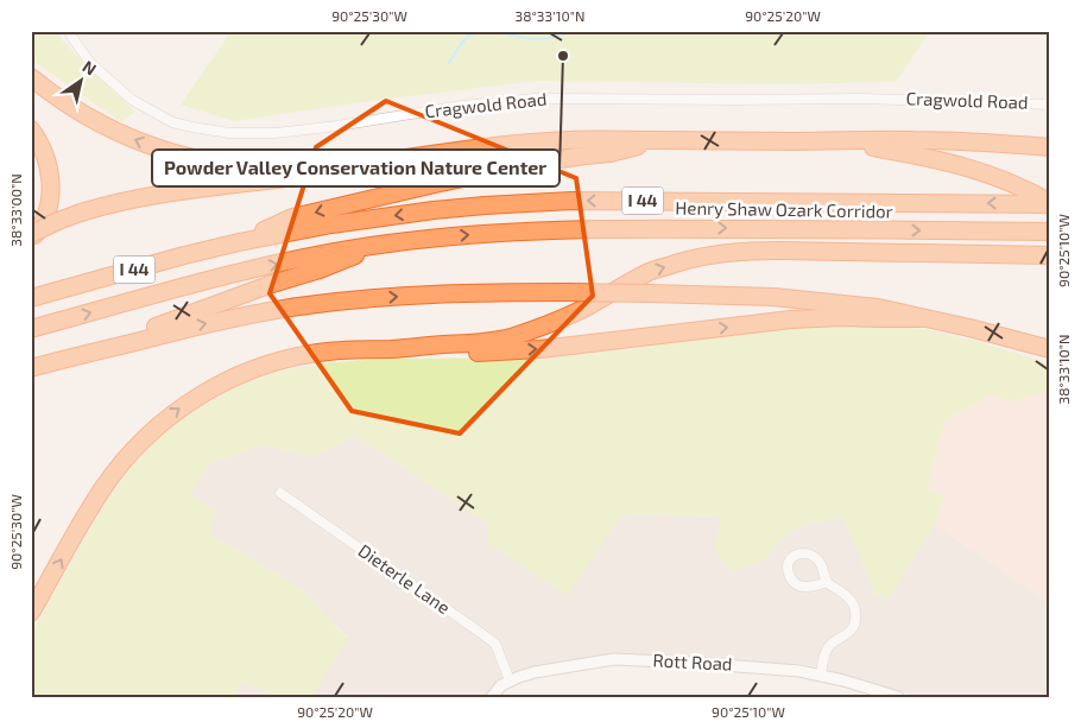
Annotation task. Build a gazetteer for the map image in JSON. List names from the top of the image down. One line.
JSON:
{"streets":{"highway":["I 44","Henry Shaw Ozark Corridor"],"street":["Cragwold Road","Dieterle Lane","Rott Road"]},"crossings":[["Dieterle Lane","Rott Road"]],"places":["Powder Valley Conservation Nature Center"],"north":"top right","coordinates":["90°25'30\"W","38°33'10\"N","90°25'20\"W","38°33'00\"N","90°25'10\"W"]}
